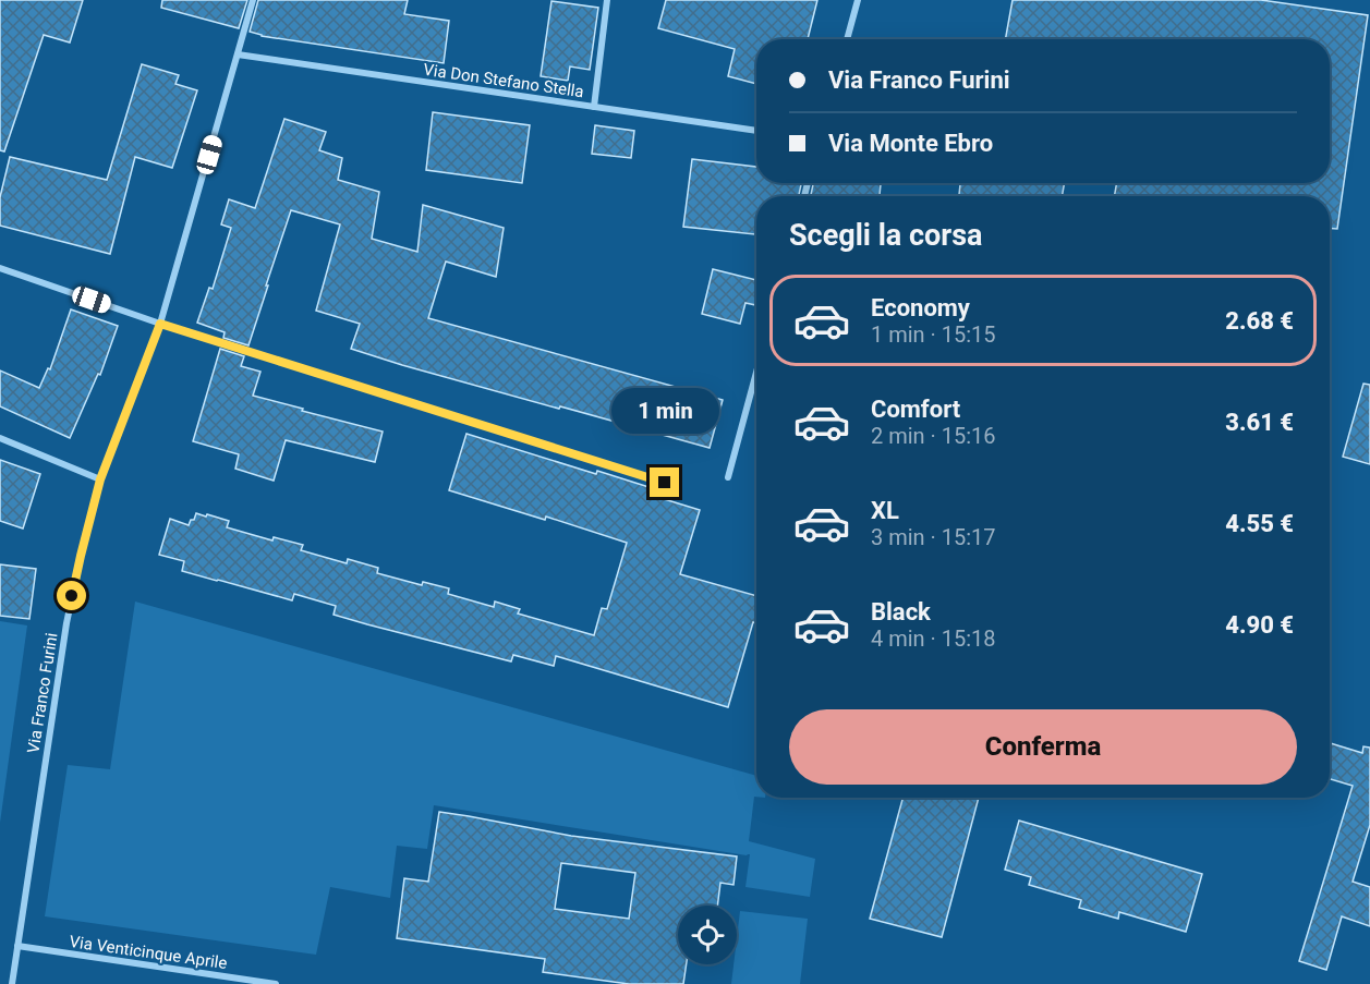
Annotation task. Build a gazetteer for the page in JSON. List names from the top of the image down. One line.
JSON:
{"streets":{"street":["Via Don Stefano Stella","Via Franco Furini","Via Venticinque Aprile"]},"crossings":[["Via Don Stefano Stella","Via Franco Furini"],["Via Franco Furini","Via Venticinque Aprile"]],"page":{"banner":["Via Franco Furini","Via Monte Ebro"],"heading":"Scegli la corsa","list":[{"name":"Economy","note":"1 min · 15:15","value":"2.68 €"},{"name":"Comfort","note":"2 min · 15:16","value":"3.61 €"},{"name":"XL","note":"3 min · 15:17","value":"4.55 €"},{"name":"Black","note":"4 min · 15:18","value":"4.90 €"}],"bubble":"1 min","buttons":"Conferma"}}
